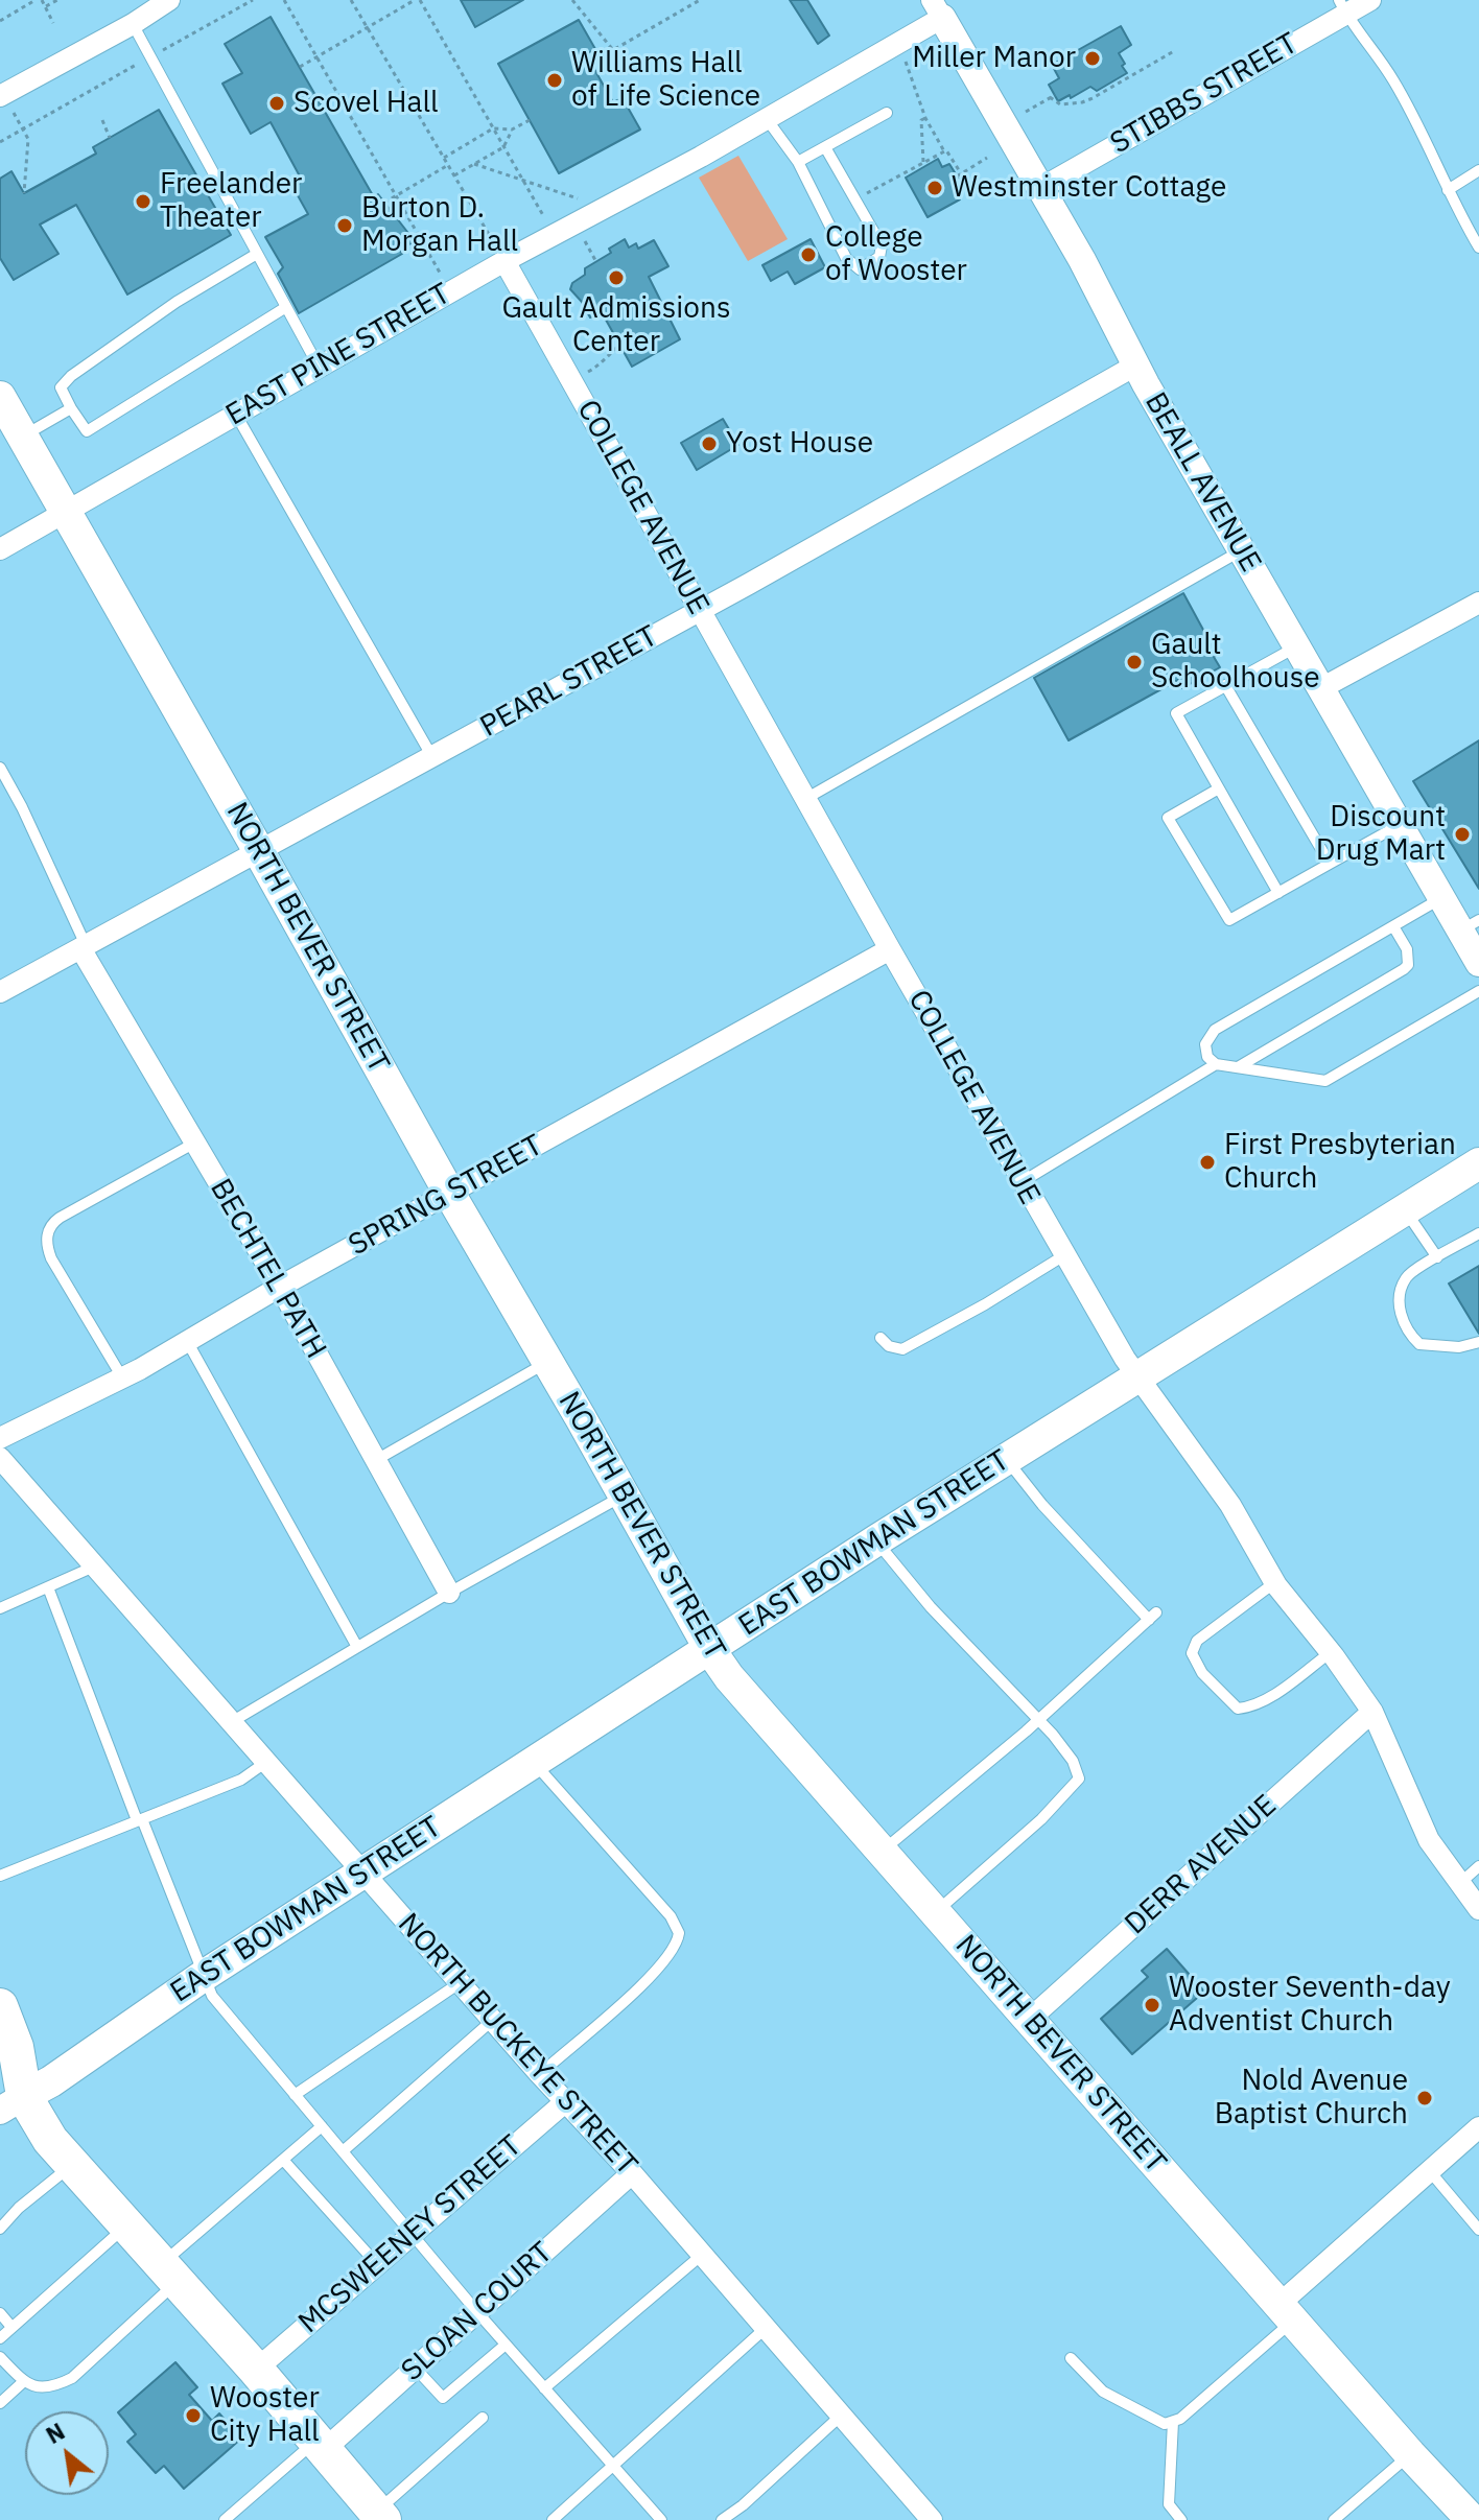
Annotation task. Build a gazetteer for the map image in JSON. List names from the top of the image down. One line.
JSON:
{"streets":{"main road":["NORTH BEVER STREET","EAST BOWMAN STREET"],"street":["STIBBS STREET","EAST PINE STREET","BEALL AVENUE","COLLEGE AVENUE","PEARL STREET","SPRING STREET","BECHTEL PATH","DERR AVENUE","NORTH BUCKEYE STREET","MCSWEENEY STREET","SLOAN COURT"]},"crossings":[["STIBBS STREET","BEALL AVENUE"],["EAST PINE STREET","BEALL AVENUE"],["EAST PINE STREET","COLLEGE AVENUE"],["EAST PINE STREET","NORTH BEVER STREET"],["BEALL AVENUE","PEARL STREET"],["COLLEGE AVENUE","PEARL STREET"],["COLLEGE AVENUE","SPRING STREET"],["COLLEGE AVENUE","EAST BOWMAN STREET"],["COLLEGE AVENUE","DERR AVENUE"],["PEARL STREET","NORTH BEVER STREET"],["PEARL STREET","BECHTEL PATH"],["NORTH BEVER STREET","SPRING STREET"],["NORTH BEVER STREET","EAST BOWMAN STREET"],["NORTH BEVER STREET","DERR AVENUE"],["SPRING STREET","BECHTEL PATH"],["EAST BOWMAN STREET","NORTH BUCKEYE STREET"],["NORTH BUCKEYE STREET","MCSWEENEY STREET"],["NORTH BUCKEYE STREET","SLOAN COURT"]],"places":["Miller Manor","Williams Hall of Life Science","Scovel Hall","Westminster Cottage","Freelander Theater","Burton D. Morgan Hall","College of Wooster","Gault Admissions Center","Yost House","Gault Schoolhouse","Discount Drug Mart","First Presbyterian Church","Wooster Seventh-day Adventist Church","Nold Avenue Baptist Church","Wooster City Hall"],"north":"top left"}
